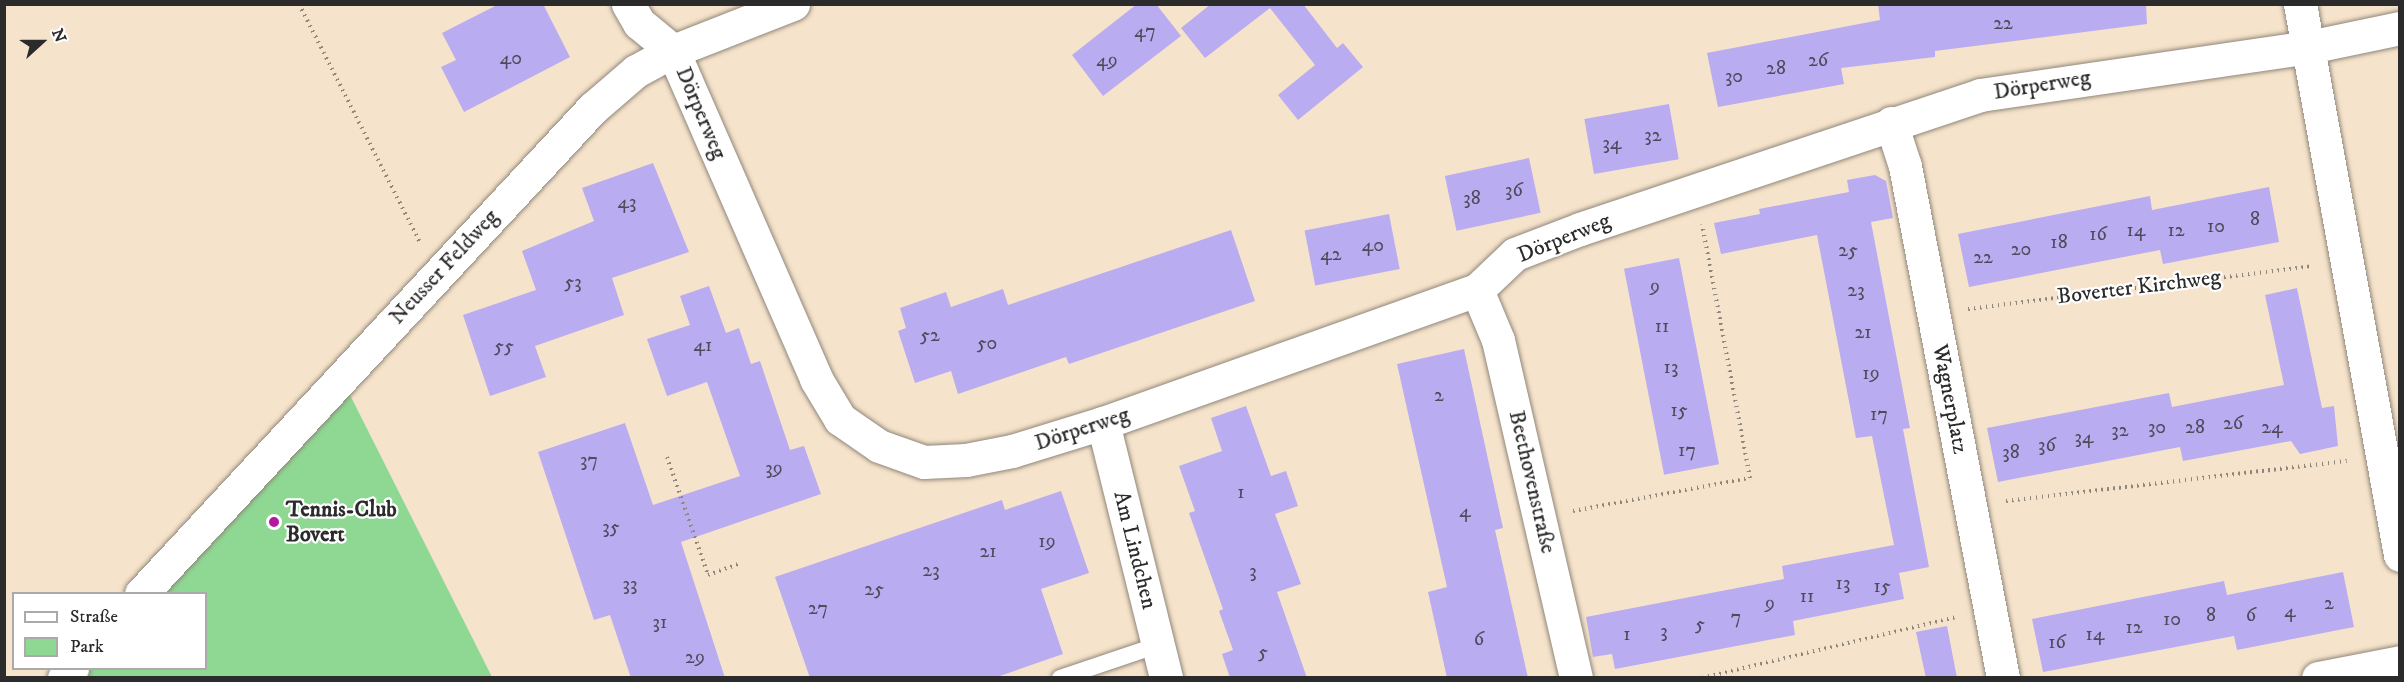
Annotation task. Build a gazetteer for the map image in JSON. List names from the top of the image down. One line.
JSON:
{"streets":{"street":["Dörperweg","Neusser Feldweg","Wagnerplatz","Beethovenstraße","Am Lindchen"],"path":["Boverter Kirchweg"]},"crossings":[["Dörperweg","Neusser Feldweg"],["Dörperweg","Wagnerplatz"],["Dörperweg","Beethovenstraße"],["Dörperweg","Am Lindchen"],["Boverter Kirchweg","Wagnerplatz"]],"places":["Tennis-Club Bovert"],"house_numbers":["22","47","40","49","26","28","30","32","34","36","38","43","8","10","14","12","16","18","40","20","25","42","22","53","9","23","11","21","52","50","41","55","13","19","2","15","17","26","30","28","24","32","34","36","17","38","37","39","1","4","35","19","21","23","3","13","33","15","25","11","9","2","27","4","8","6","7","10","31","5","12","3","1","14","6","16","5","29"],"legend":["Straße","Park"],"north":"right"}
